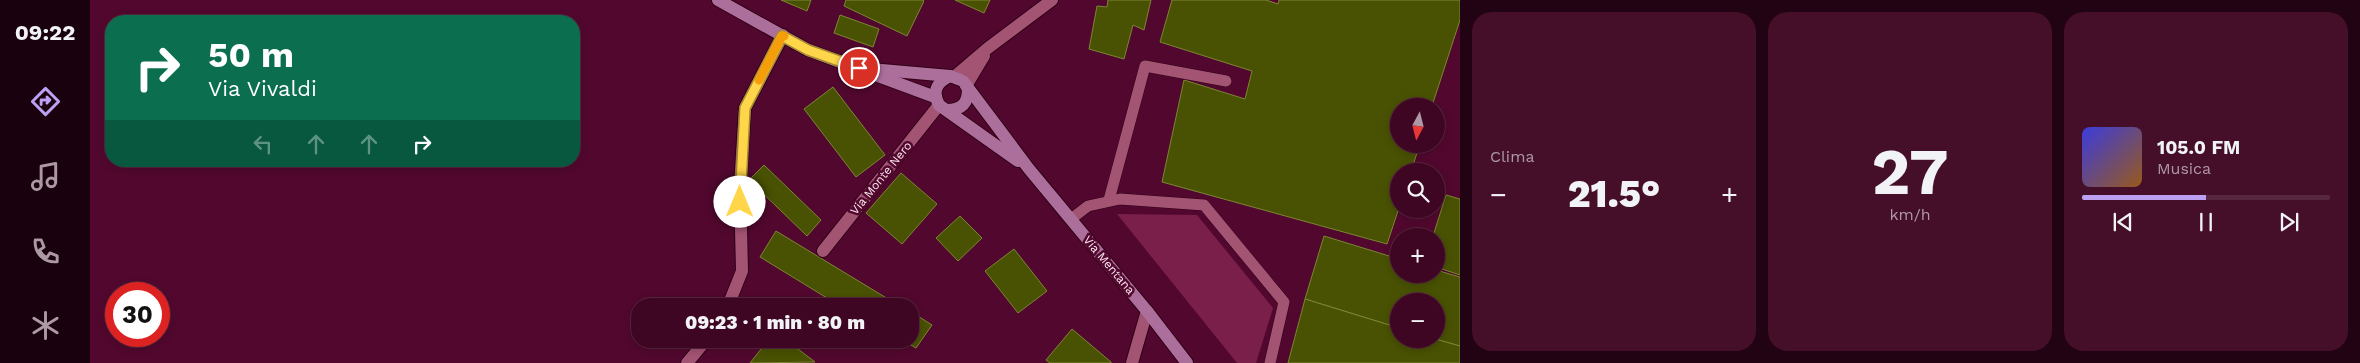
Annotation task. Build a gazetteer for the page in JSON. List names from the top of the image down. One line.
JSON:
{"streets":{"street":["Via Monte Nero","Via Mentana"]},"crossings":[["Via Monte Nero","Via Mentana"]],"north":"bottom","page":{"tabs":"09:22","tile":["Clima",["27","km/h"]],"turn":["50 m","Via Vivaldi"],"map_buttons":["+","−"],"song":["105.0 FM","Musica"],"heat":["−","21.5°","+"],"limit":"30","trip":"09:23 · 1 min · 80 m"}}
